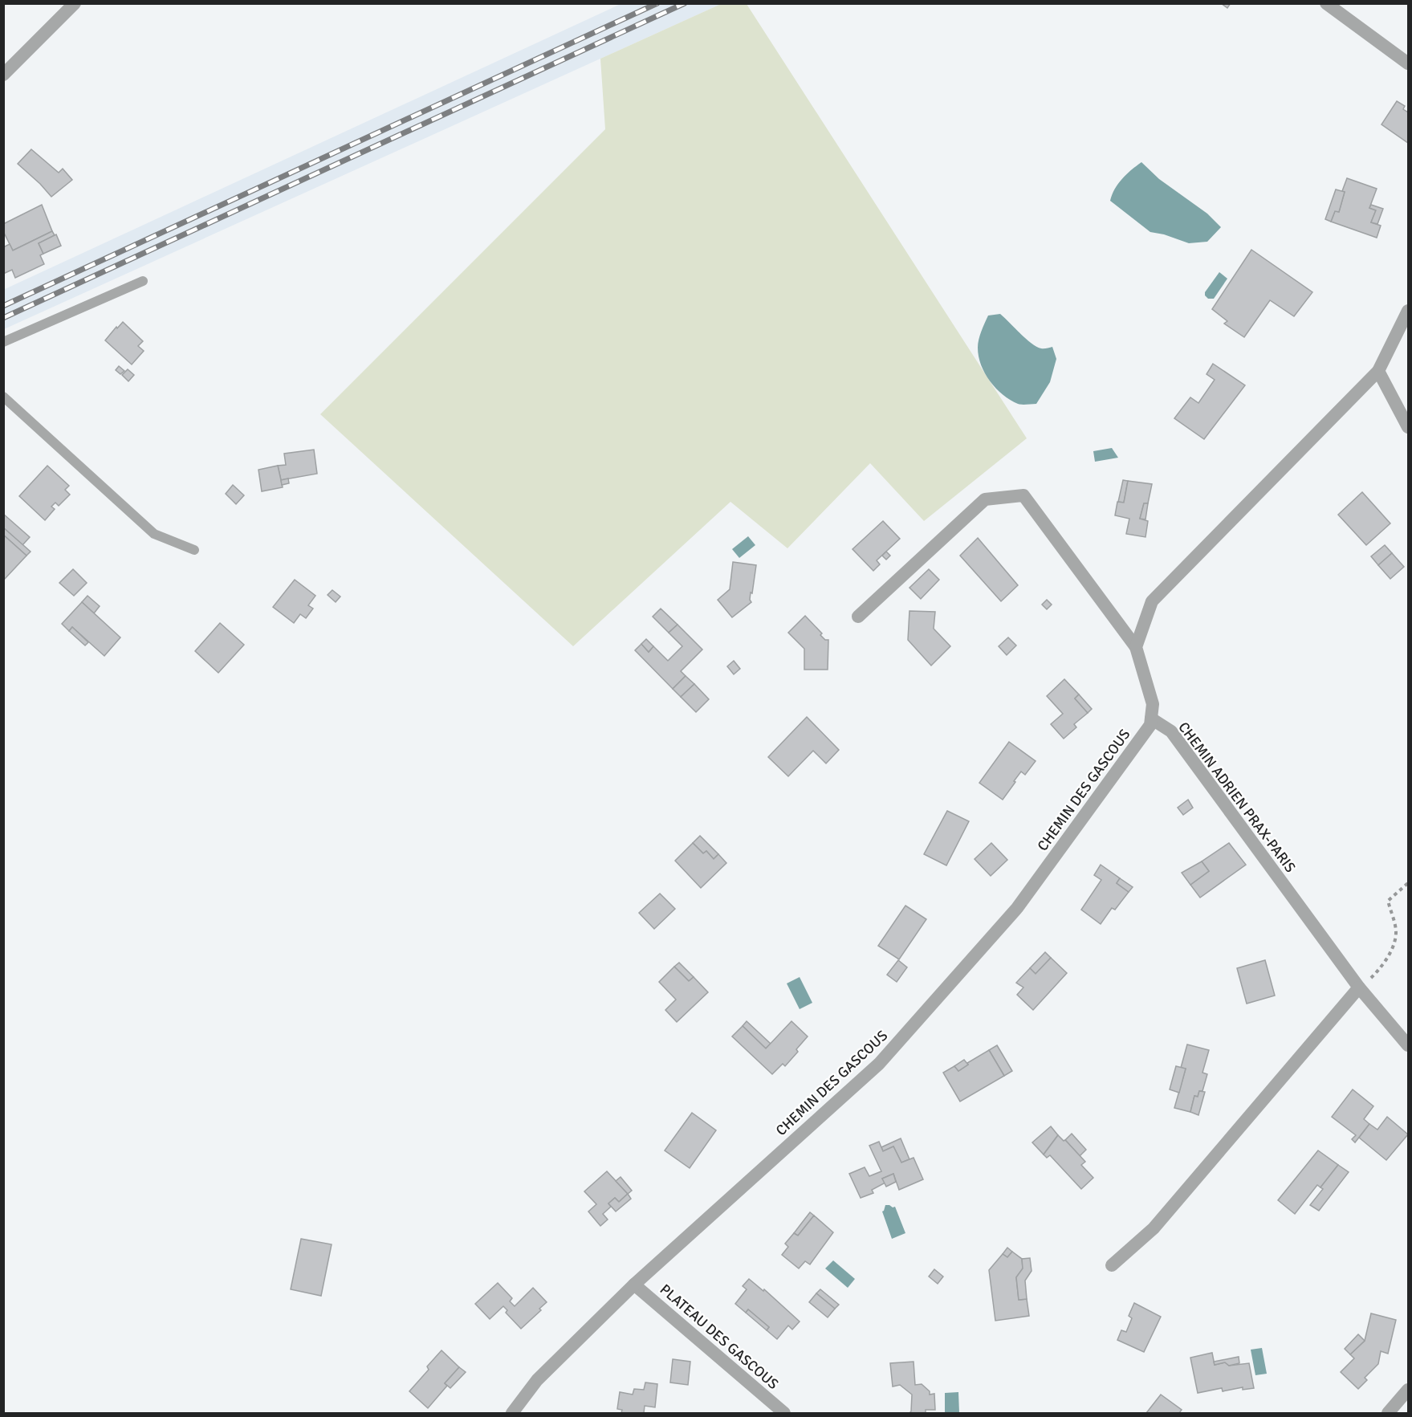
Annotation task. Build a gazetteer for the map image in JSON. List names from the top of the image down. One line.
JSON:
{"streets":{"street":["CHEMIN DES GASCOUS","CHEMIN ADRIEN PRAX-PARIS","PLATEAU DES GASCOUS"]},"crossings":[["CHEMIN DES GASCOUS","CHEMIN ADRIEN PRAX-PARIS"],["CHEMIN DES GASCOUS","PLATEAU DES GASCOUS"]]}
